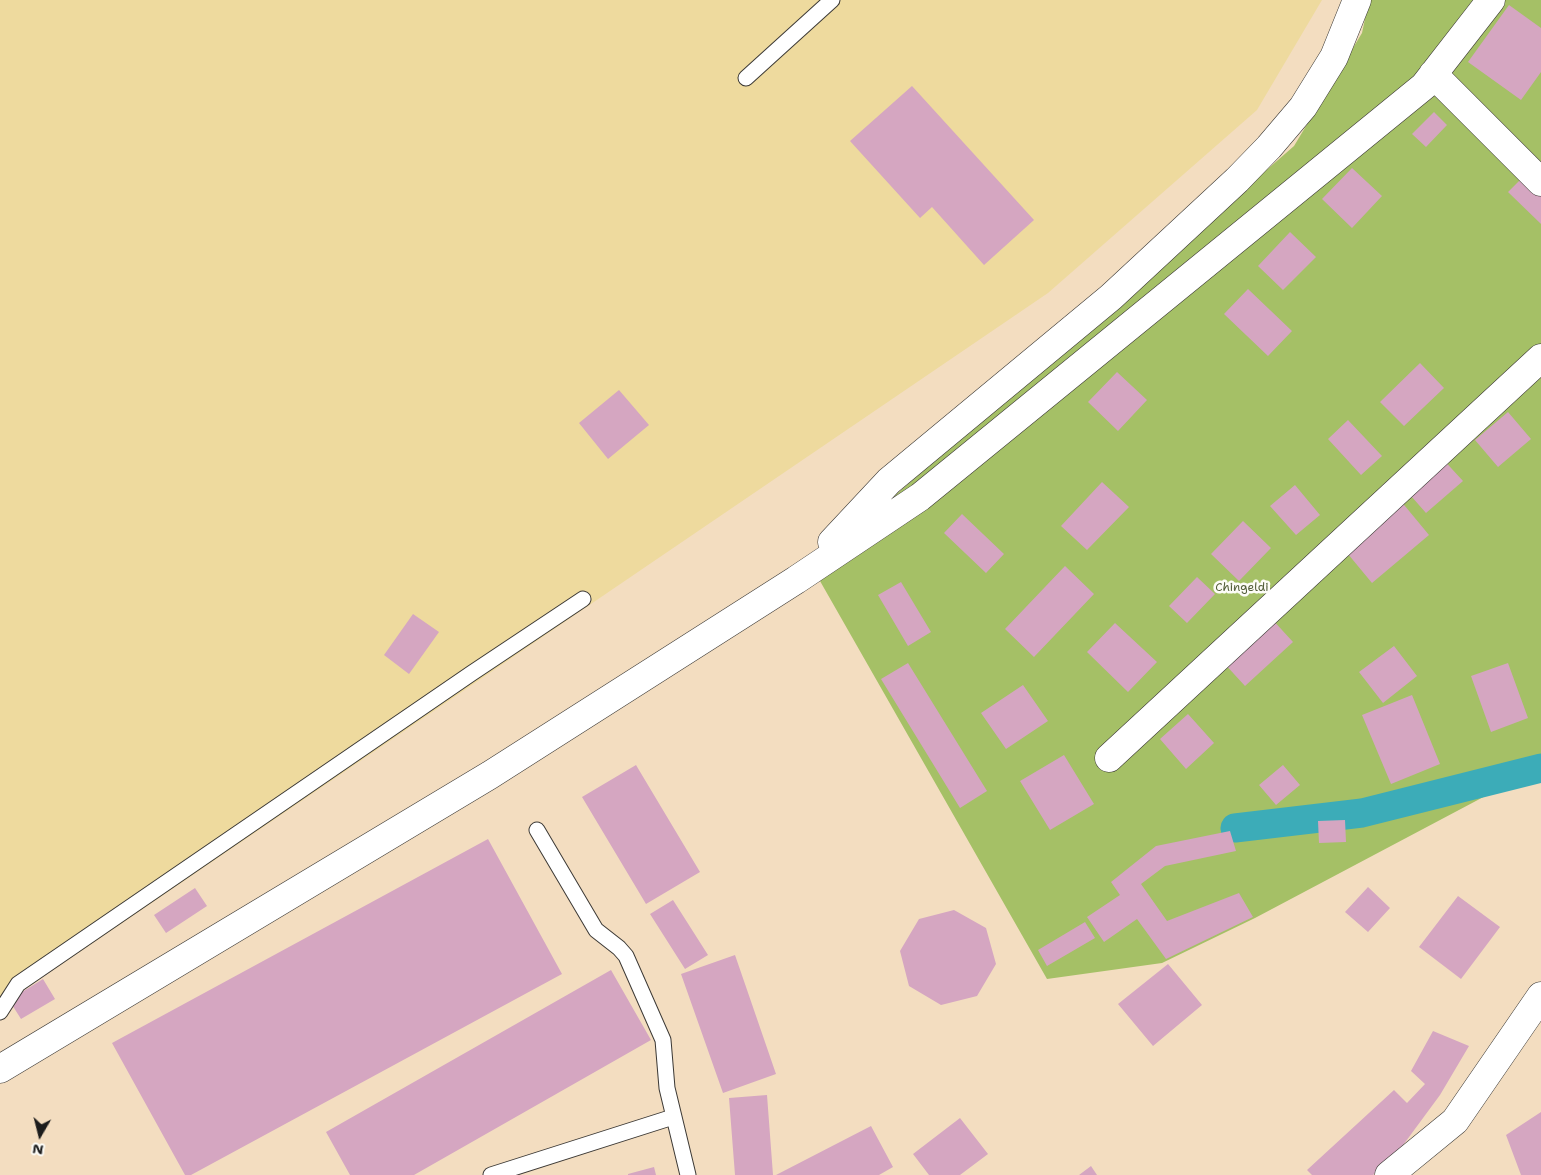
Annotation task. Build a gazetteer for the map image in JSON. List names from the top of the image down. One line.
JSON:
{"parks":["Chingeldi"],"north":"bottom"}
